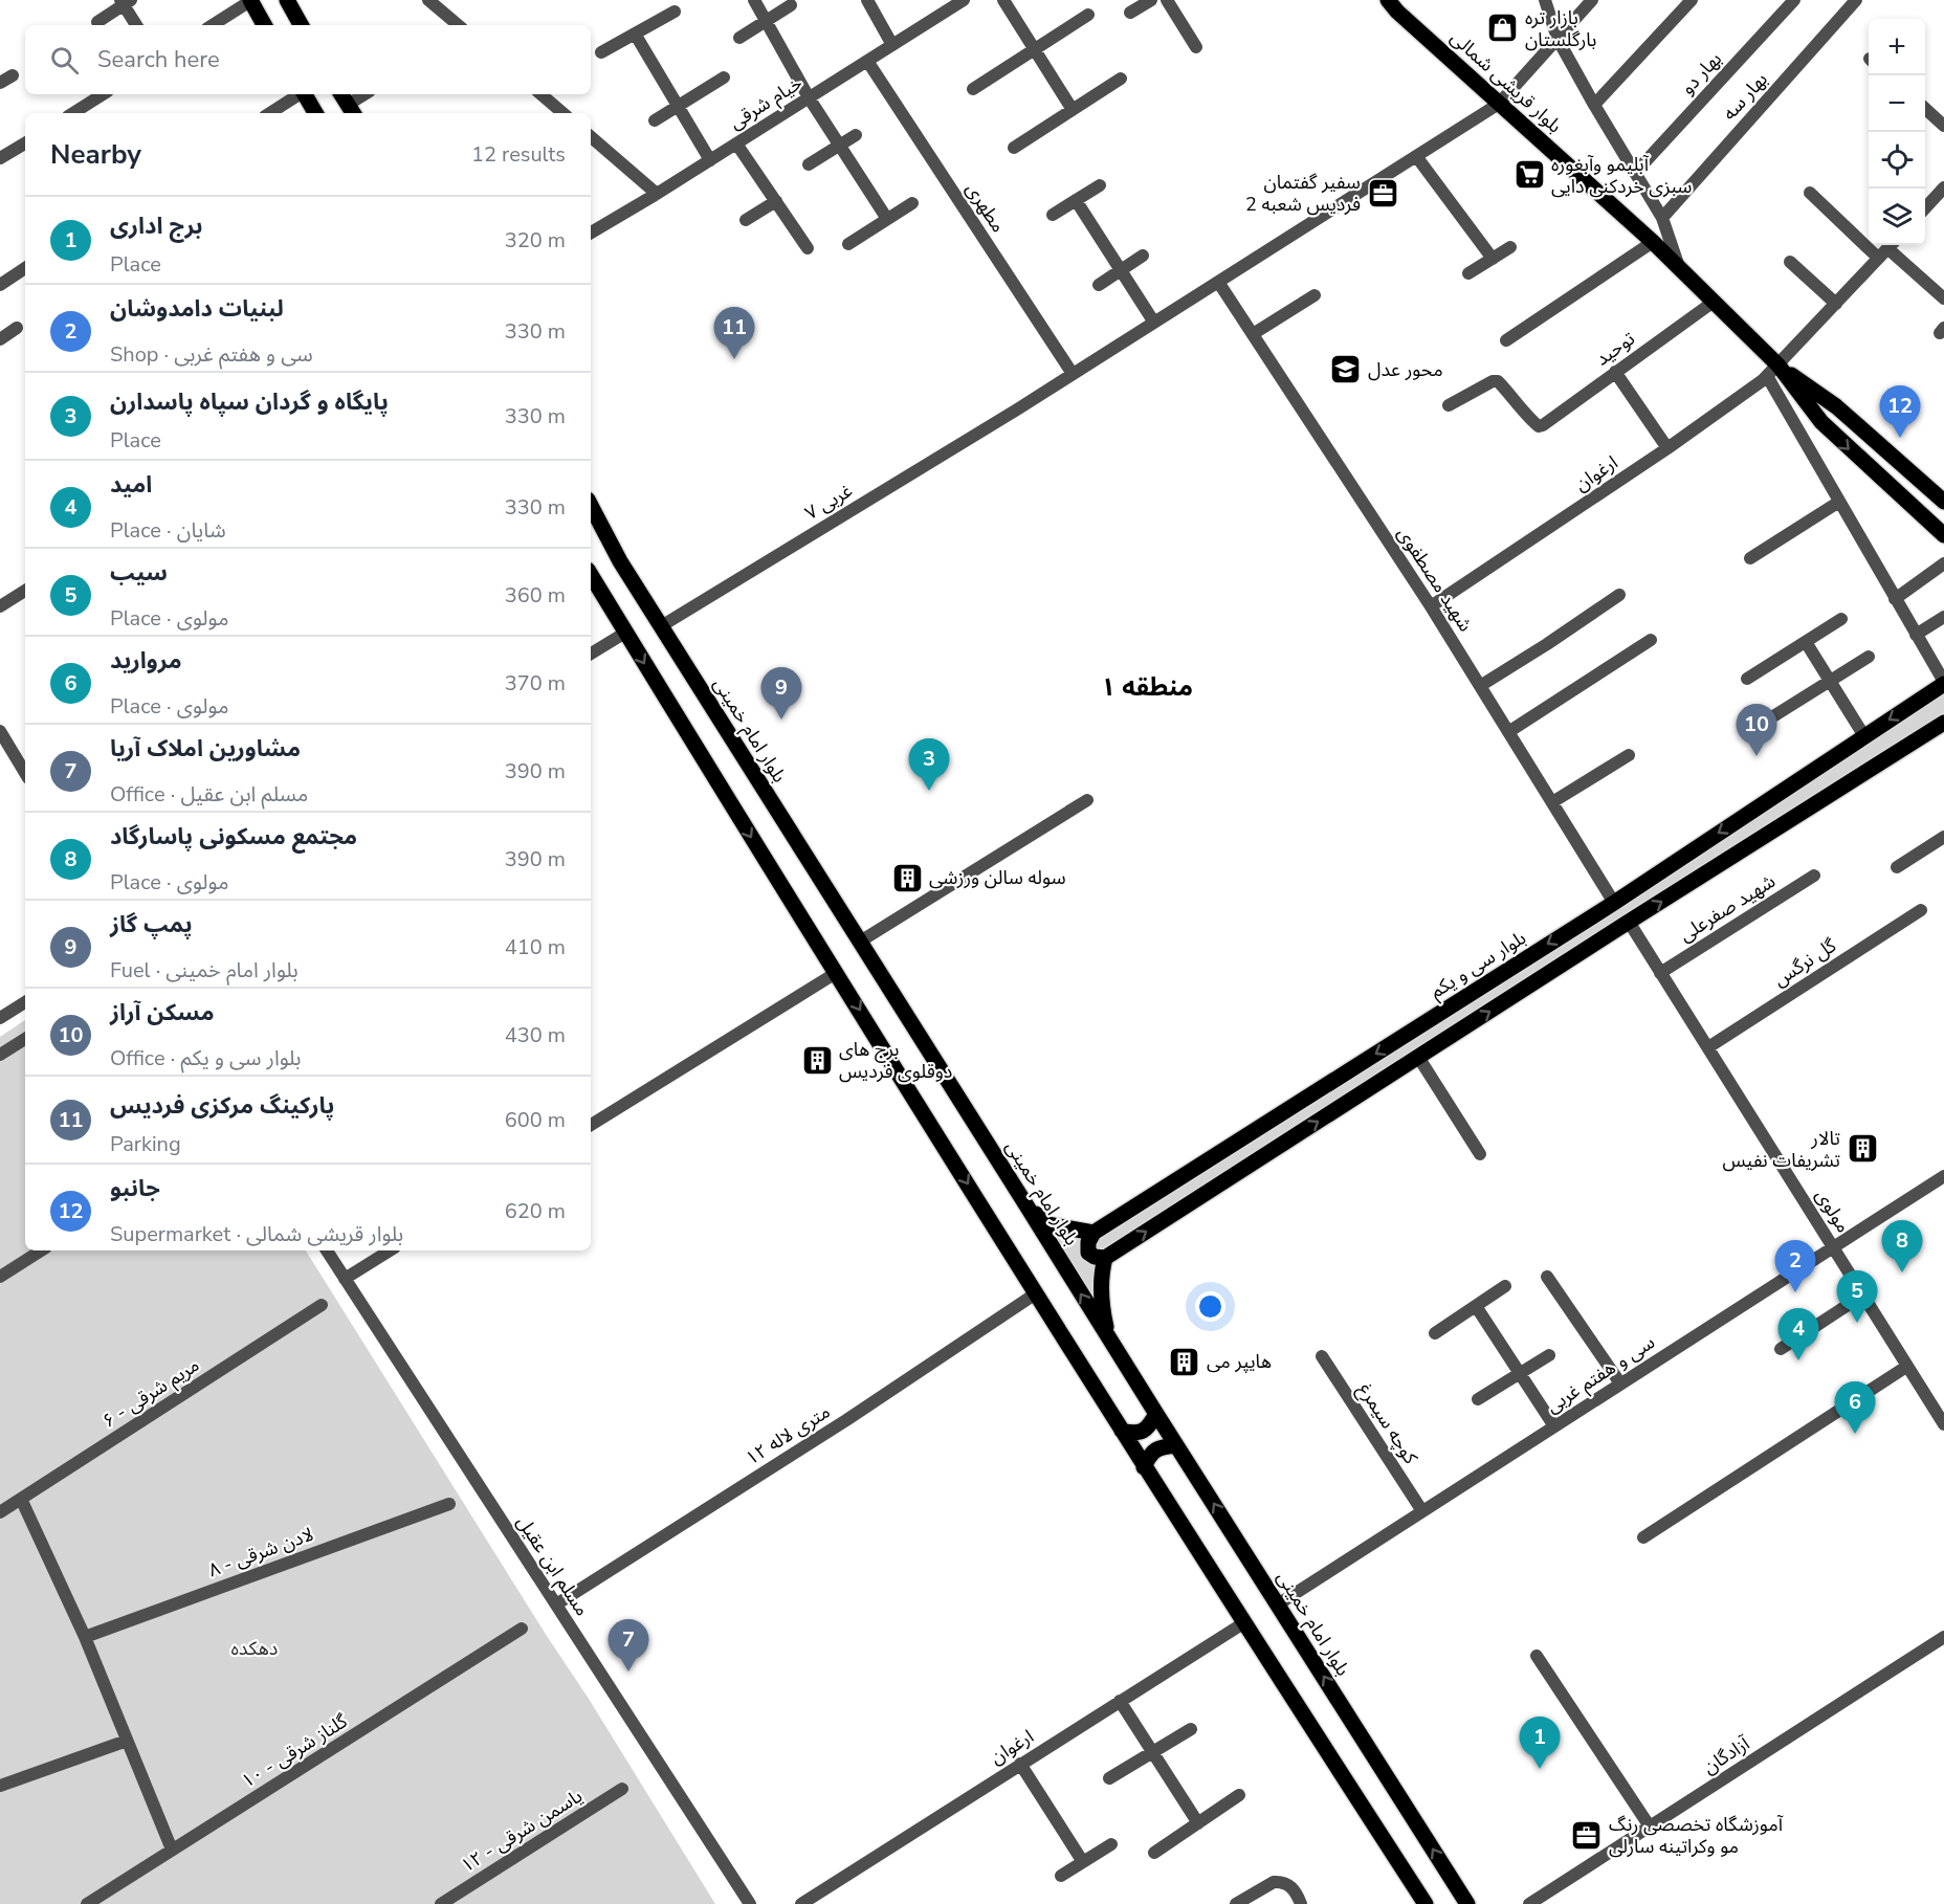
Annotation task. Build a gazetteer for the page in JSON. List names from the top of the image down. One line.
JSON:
{"streets":{"main road":["بلوار قریشی شمالی","بلوار امام خمینی","بلوار سی و یکم"],"street":["بهار دو","بهار سه","خیام شرقی","مطهری","توحید","ارغوان","۷ غربی","شهید مصطفوی","شهید صفرعلی","گل نرگس","مولوی","سی و هفتم غربی","مریم شرقی - ۶","کوچه سیمرغ","۱۲ متری لاله","لادن شرقی - ۸","مسلم ابن عقیل","گلناز شرقی - ۱۰","آزادگان","یاسمن شرقی - ۱۲"]},"crossings":[["بلوار قریشی شمالی","توحید"],["بلوار قریشی شمالی","ارغوان"],["خیام شرقی","مطهری"],["مطهری","۷ غربی"],["ارغوان","شهید مصطفوی"],["۷ غربی","بلوار امام خمینی"],["شهید مصطفوی","بلوار سی و یکم"],["بلوار امام خمینی","سی و هفتم غربی"],["شهید صفرعلی","مولوی"],["گل نرگس","مولوی"],["مولوی","سی و هفتم غربی"],["سی و هفتم غربی","کوچه سیمرغ"],["۱۲ متری لاله","مسلم ابن عقیل"]],"districts":["منطقه ۱"],"parks":["دهکده"],"places":{"shop":["بازار تره بارگلستان"],"supermarket":["آبلیمو وآبغوره سبزی خردکنی دایی"],"office":["سفیر گفتمان فردیس شعبه 2","آموزشگاه تخصصی رنگ مو وکراتینه سارلی"],"school or university":["محور عدل"],"building":["سوله سالن ورزشی","برج های دوقلوی فردیس","تالار تشریفات نفیس","هایپر می"]},"page":{"map_buttons":["+","−"],"search":"Search here","heading":["Nearby","12 results"],"list":[{"mark":"1","name":"برج اداری","note":"Place","value":"320 m"},{"mark":"2","name":"لبنیات دامدوشان","note":"Shop · سی و هفتم غربی","value":"330 m"},{"mark":"3","name":"پایگاه و گردان سپاه پاسدارن","note":"Place","value":"330 m"},{"mark":"4","name":"امید","note":"Place · شایان","value":"330 m"},{"mark":"5","name":"سیب","note":"Place · مولوی","value":"360 m"},{"mark":"6","name":"مروارید","note":"Place · مولوی","value":"370 m"},{"mark":"7","name":"مشاورین املاک آریا","note":"Office · مسلم ابن عقیل","value":"390 m"},{"mark":"8","name":"مجتمع مسکونی پاسارگاد","note":"Place · مولوی","value":"390 m"},{"mark":"9","name":"پمپ گاز","note":"Fuel · بلوار امام خمینی","value":"410 m"},{"mark":"10","name":"مسکن آراز","note":"Office · بلوار سی و یکم","value":"430 m"},{"mark":"11","name":"پارکینگ مرکزی فردیس","note":"Parking","value":"600 m"},{"mark":"12","name":"جانبو","note":"Supermarket · بلوار قریشی شمالی","value":"620 m"}],"pins":["11","12","9","10","3","8","2","5","4","6","7","1"]}}
